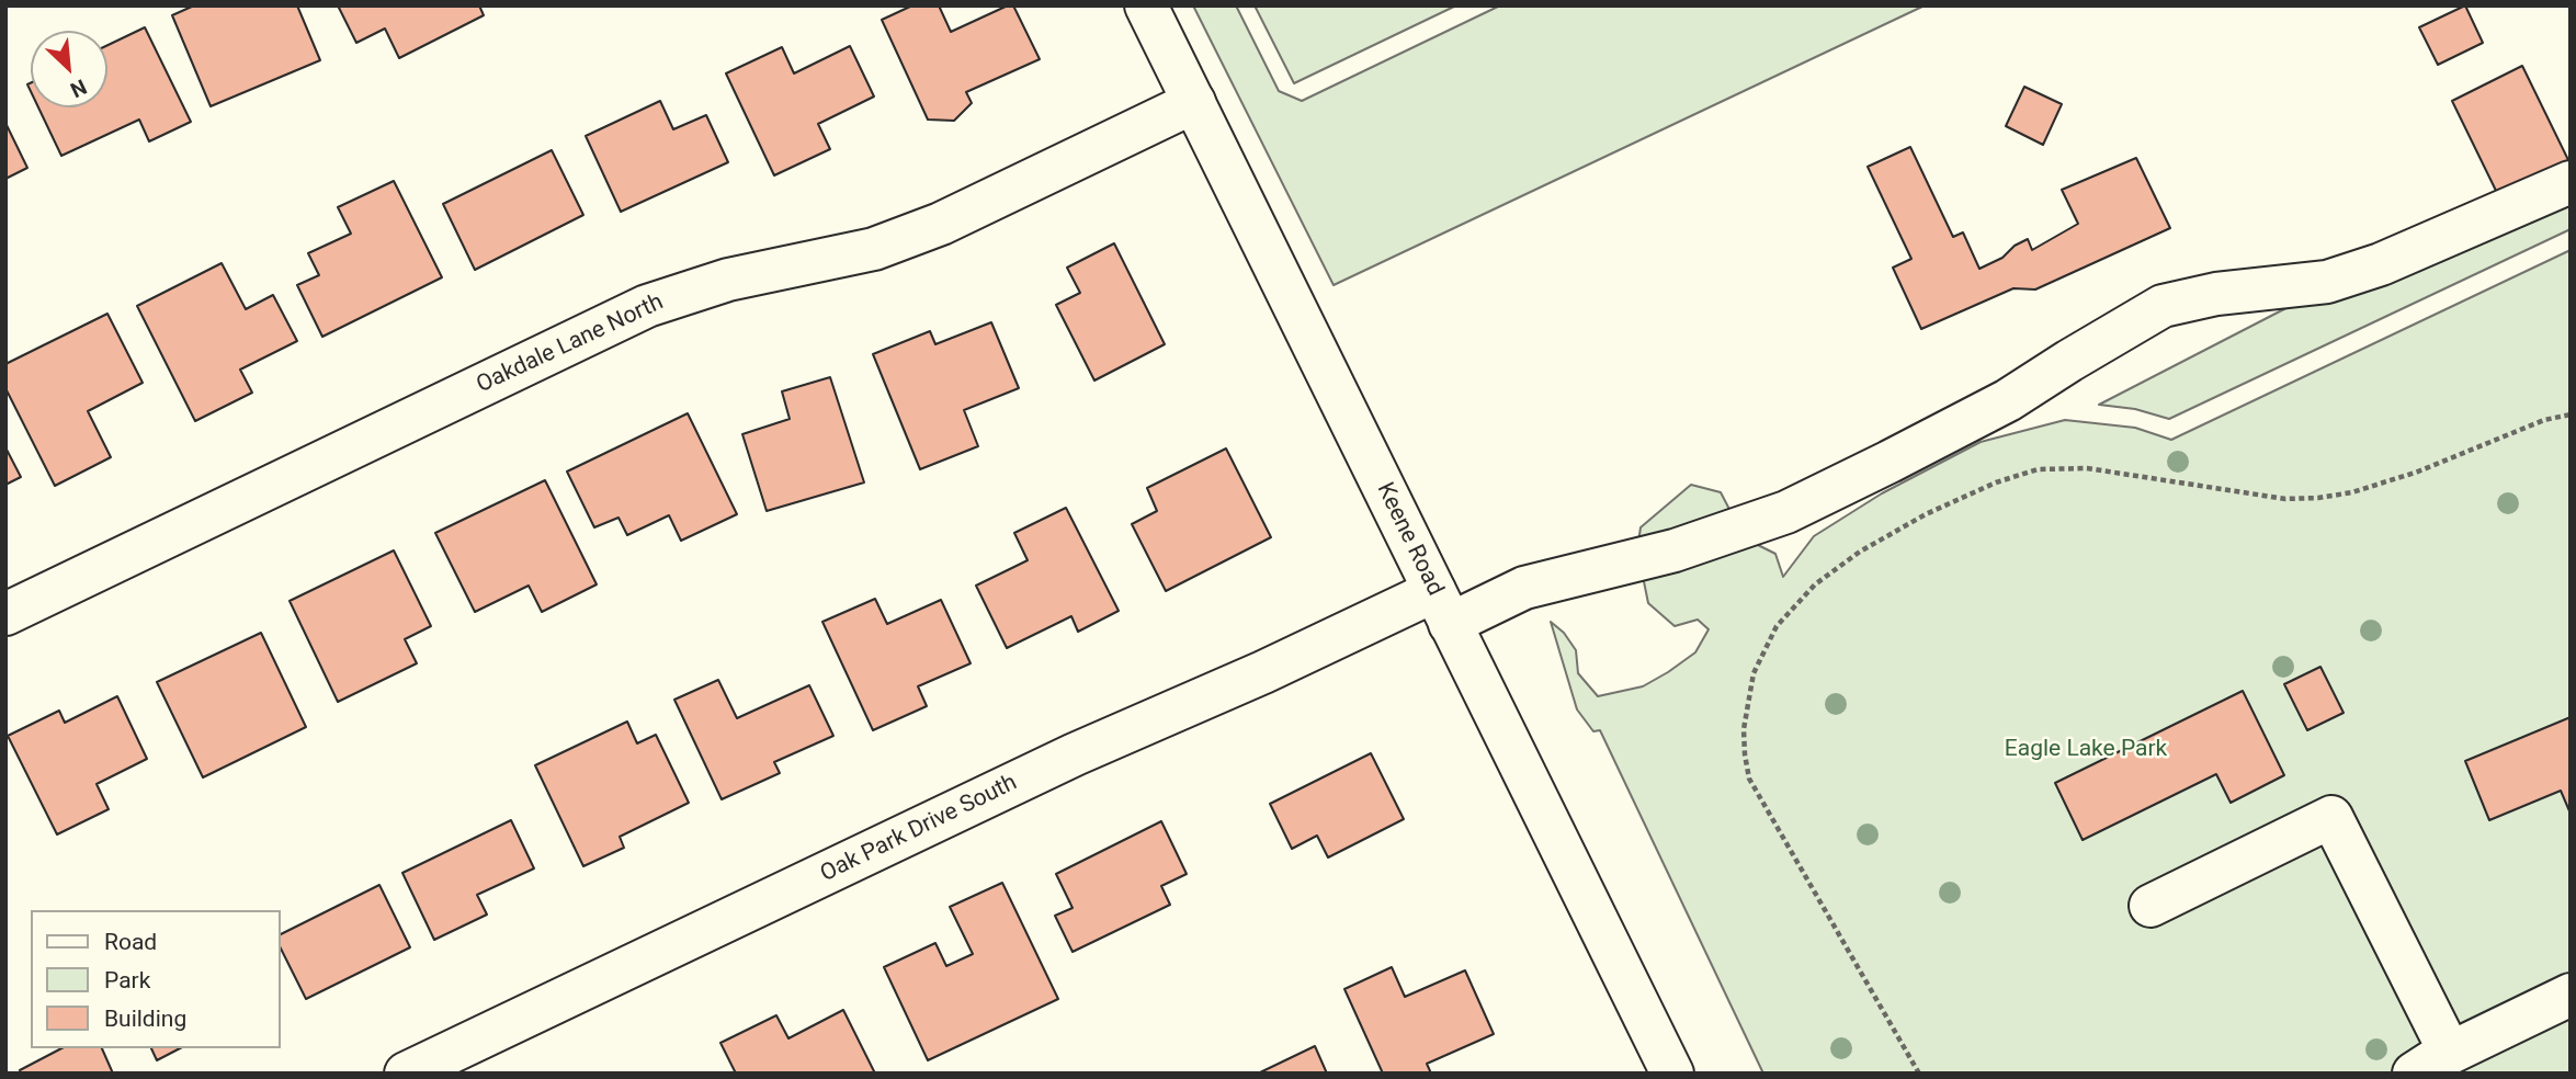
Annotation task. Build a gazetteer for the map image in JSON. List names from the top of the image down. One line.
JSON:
{"streets":{"street":["Oakdale Lane North","Keene Road","Oak Park Drive South"]},"crossings":[["Oakdale Lane North","Keene Road"],["Keene Road","Oak Park Drive South"]],"parks":["Eagle Lake Park"],"legend":["Road","Park","Building"],"north":"bottom right"}
